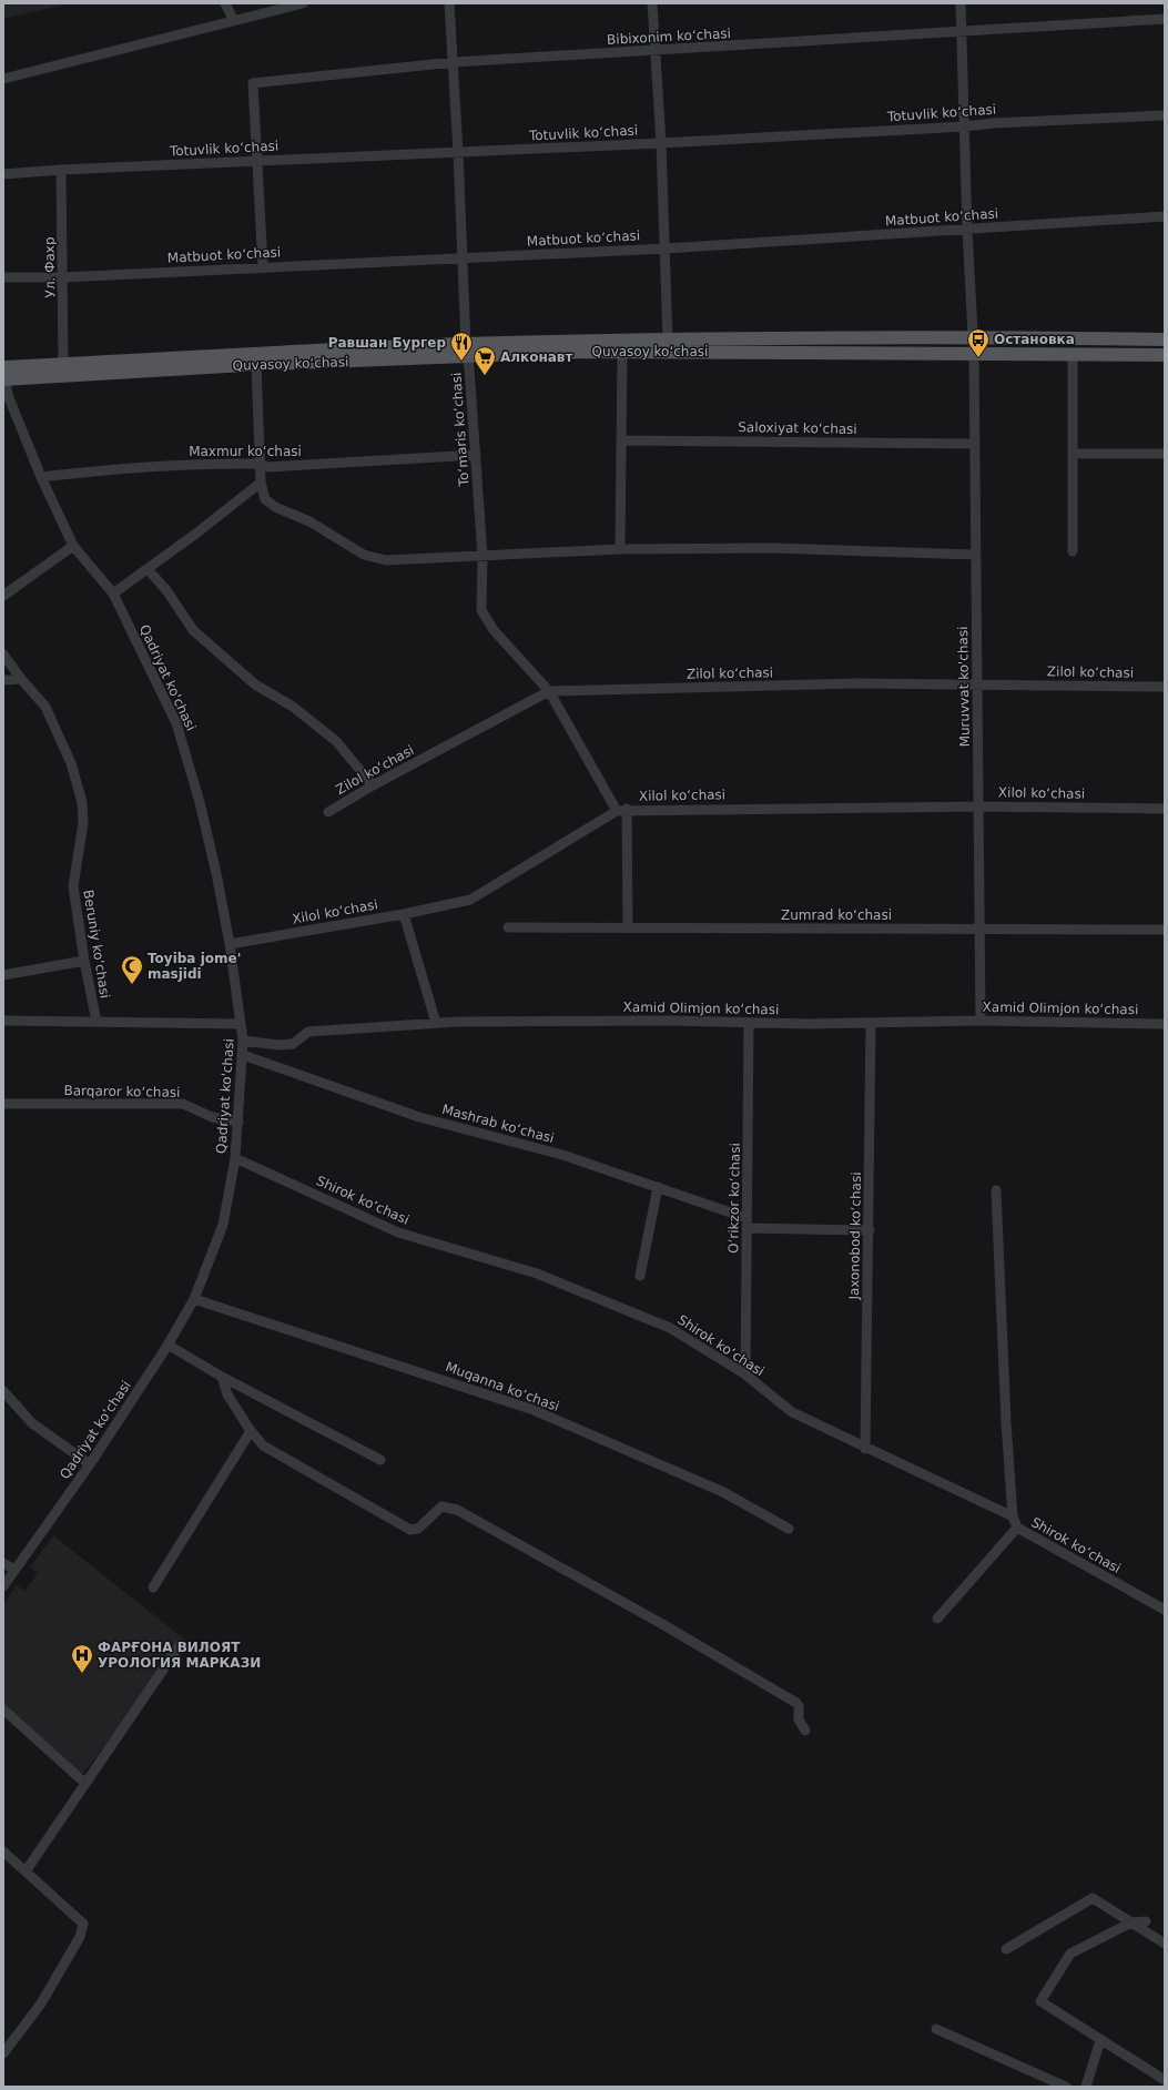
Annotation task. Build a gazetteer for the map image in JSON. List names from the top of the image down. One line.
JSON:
{"streets":{"main road":["Quvasoy koʻchasi"],"street":["Bibixonim koʻchasi","Totuvlik koʻchasi","Matbuot koʻchasi","Ул. Фахр","Saloxiyat koʻchasi","Toʻmaris koʻchasi","Maxmur koʻchasi","Zilol koʻchasi","Qadriyat ko'chasi","Muruvvat ko'chasi","Xilol koʻchasi","Zumrad koʻchasi","Beruniy koʻchasi","Xamid Olimjon koʻchasi","Barqaror koʻchasi","Mashrab koʻchasi","Oʻrikzor koʻchasi","Shirok koʻchasi","Jaxonobod koʻchasi","Muqanna koʻchasi"]},"crossings":[["Bibixonim koʻchasi","Totuvlik koʻchasi"],["Bibixonim koʻchasi","Toʻmaris koʻchasi"],["Totuvlik koʻchasi","Ул. Фахр"],["Totuvlik koʻchasi","Toʻmaris koʻchasi"],["Matbuot koʻchasi","Ул. Фахр"],["Matbuot koʻchasi","Toʻmaris koʻchasi"],["Ул. Фахр","Quvasoy koʻchasi"],["Quvasoy koʻchasi","Toʻmaris koʻchasi"],["Quvasoy koʻchasi","Qadriyat ko'chasi"],["Quvasoy koʻchasi","Muruvvat ko'chasi"],["Saloxiyat koʻchasi","Muruvvat ko'chasi"],["Toʻmaris koʻchasi","Maxmur koʻchasi"],["Toʻmaris koʻchasi","Zilol koʻchasi"],["Toʻmaris koʻchasi","Xilol koʻchasi"],["Maxmur koʻchasi","Qadriyat ko'chasi"],["Zilol koʻchasi","Muruvvat ko'chasi"],["Qadriyat ko'chasi","Xilol koʻchasi"],["Qadriyat ko'chasi","Xamid Olimjon koʻchasi"],["Qadriyat ko'chasi","Barqaror koʻchasi"],["Qadriyat ko'chasi","Mashrab koʻchasi"],["Qadriyat ko'chasi","Shirok koʻchasi"],["Qadriyat ko'chasi","Muqanna koʻchasi"],["Muruvvat ko'chasi","Xilol koʻchasi"],["Muruvvat ko'chasi","Zumrad koʻchasi"],["Muruvvat ko'chasi","Xamid Olimjon koʻchasi"],["Xamid Olimjon koʻchasi","Oʻrikzor koʻchasi"],["Xamid Olimjon koʻchasi","Jaxonobod koʻchasi"],["Mashrab koʻchasi","Oʻrikzor koʻchasi"],["Mashrab koʻchasi","Jaxonobod koʻchasi"],["Oʻrikzor koʻchasi","Shirok koʻchasi"],["Shirok koʻchasi","Jaxonobod koʻchasi"]],"places":{"bus stop":["Остановка"],"restaurant":["Равшан Бургер"],"supermarket":["Алконавт"],"mosque":["Toyiba jome' masjidi"],"hospital":["ФАРҒОНА ВИЛОЯТ УРОЛОГИЯ МАРКАЗИ"]}}
